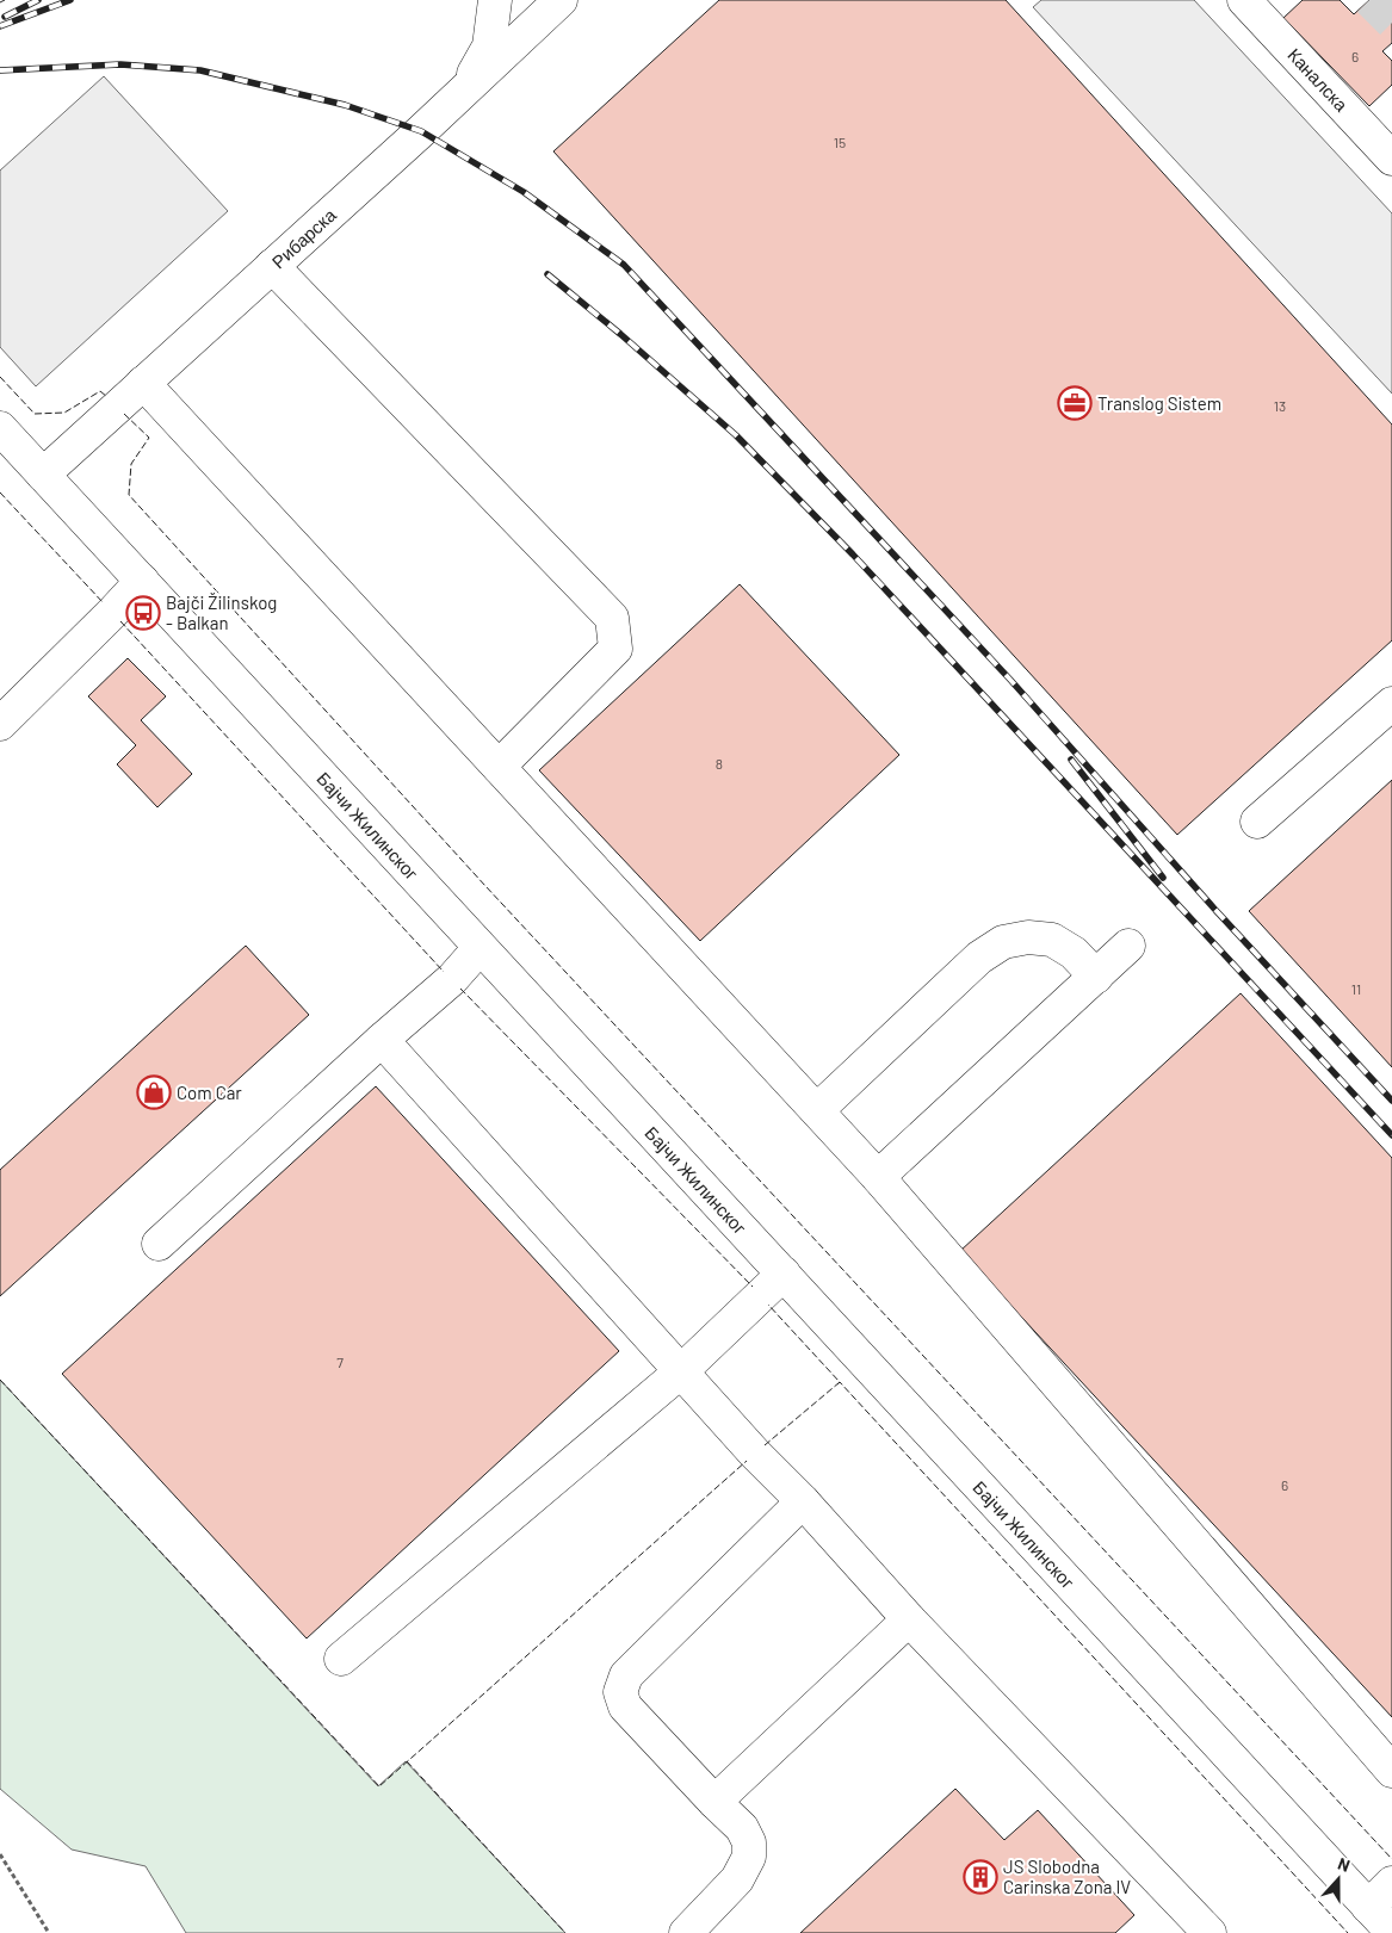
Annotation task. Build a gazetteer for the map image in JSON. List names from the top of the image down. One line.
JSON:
{"streets":{"street":["Каналска","Рибарска","Бајчи Жилинског"]},"crossings":[["Рибарска","Бајчи Жилинског"]],"places":{"office":["Translog Sistem"],"bus stop":["Bajči Žilinskog - Balkan"],"shop":["Com Car"],"building":["JS Slobodna Carinska Zona IV"]},"house_numbers":["6","15","13","8","11","7","6"],"north":"top"}
